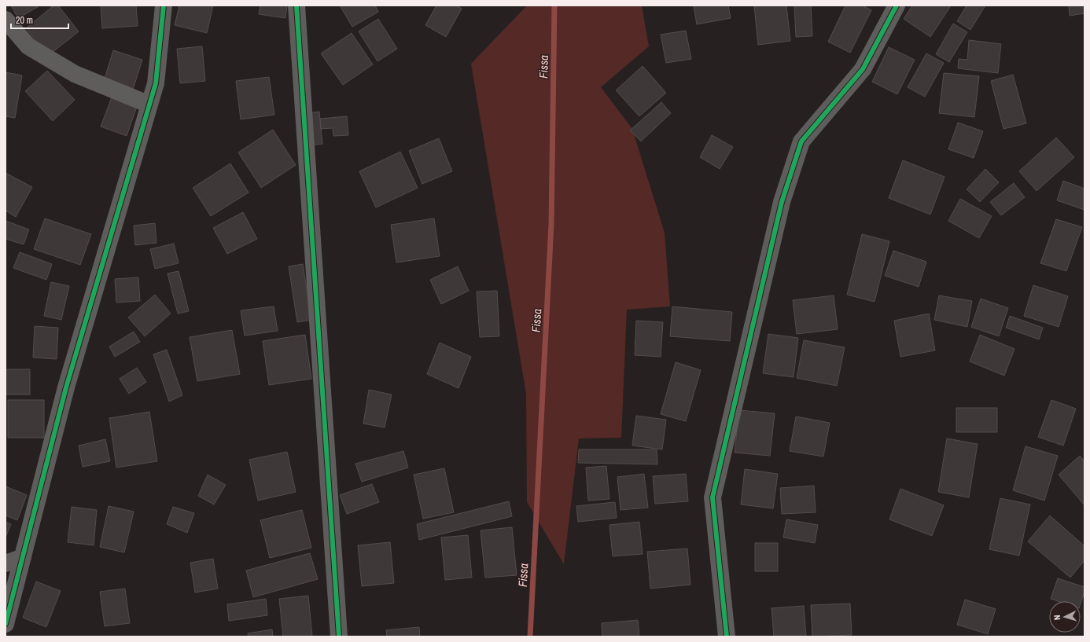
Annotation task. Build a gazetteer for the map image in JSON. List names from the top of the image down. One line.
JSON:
{"water":["Fissa"],"scale_bar":"20 m","north":"left"}
